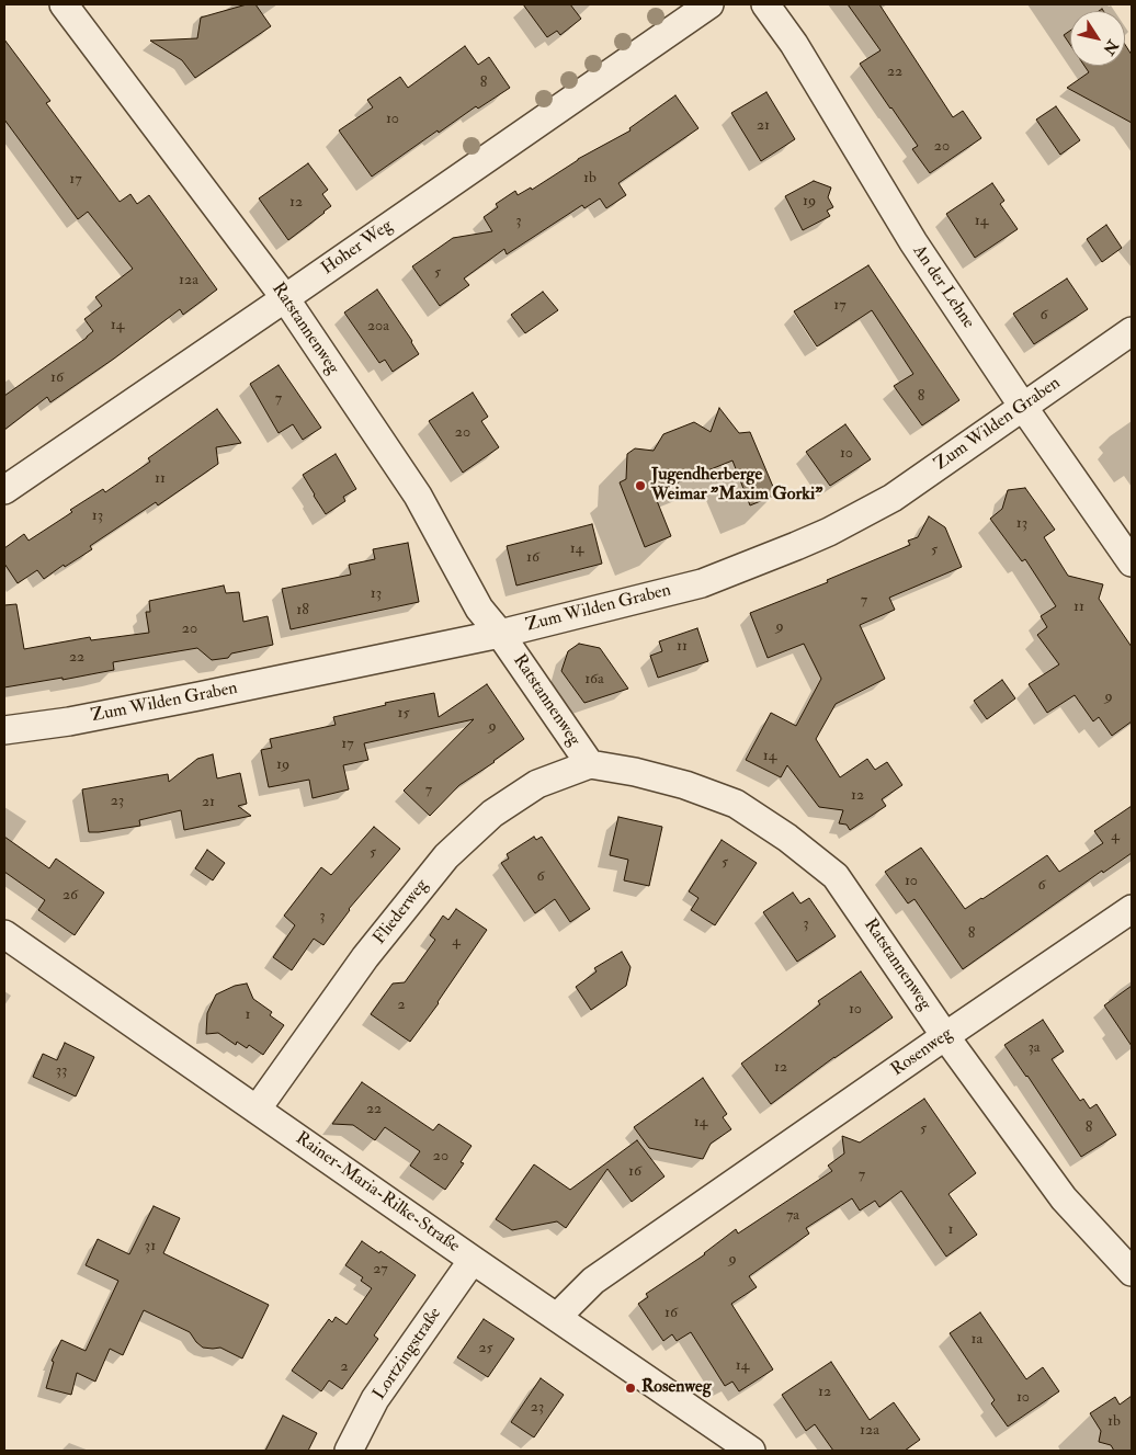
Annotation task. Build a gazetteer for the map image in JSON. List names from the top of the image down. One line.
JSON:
{"streets":{"street":["Hoher Weg","An der Lehne","Ratstannenweg","Zum Wilden Graben","Fliederweg","Rosenweg","Rainer-Maria-Rilke-Straße","Lortzingstraße"]},"crossings":[["Hoher Weg","Ratstannenweg"],["An der Lehne","Zum Wilden Graben"],["Ratstannenweg","Zum Wilden Graben"],["Ratstannenweg","Fliederweg"],["Ratstannenweg","Rosenweg"],["Fliederweg","Rainer-Maria-Rilke-Straße"],["Rosenweg","Rainer-Maria-Rilke-Straße"],["Rainer-Maria-Rilke-Straße","Lortzingstraße"]],"places":["Jugendherberge Weimar \"Maxim Gorki\"","Rosenweg"],"house_numbers":["22","8","10","21","20","1b","17","19","12","3","14","5","12a","17","6","14","20a","16","8","7","20","10","11","13","13","14","5","16","13","7","11","18","9","20","11","22","16a","9","15","9","17","14","19","7","12","23","21","4","5","5","6","10","6","26","3","3","8","4","2","10","1","3a","12","33","22","14","8","5","20","16","7","7a","1","31","9","27","16","1a","25","14","2","12","10","23","1b","12a"],"north":"bottom right"}
